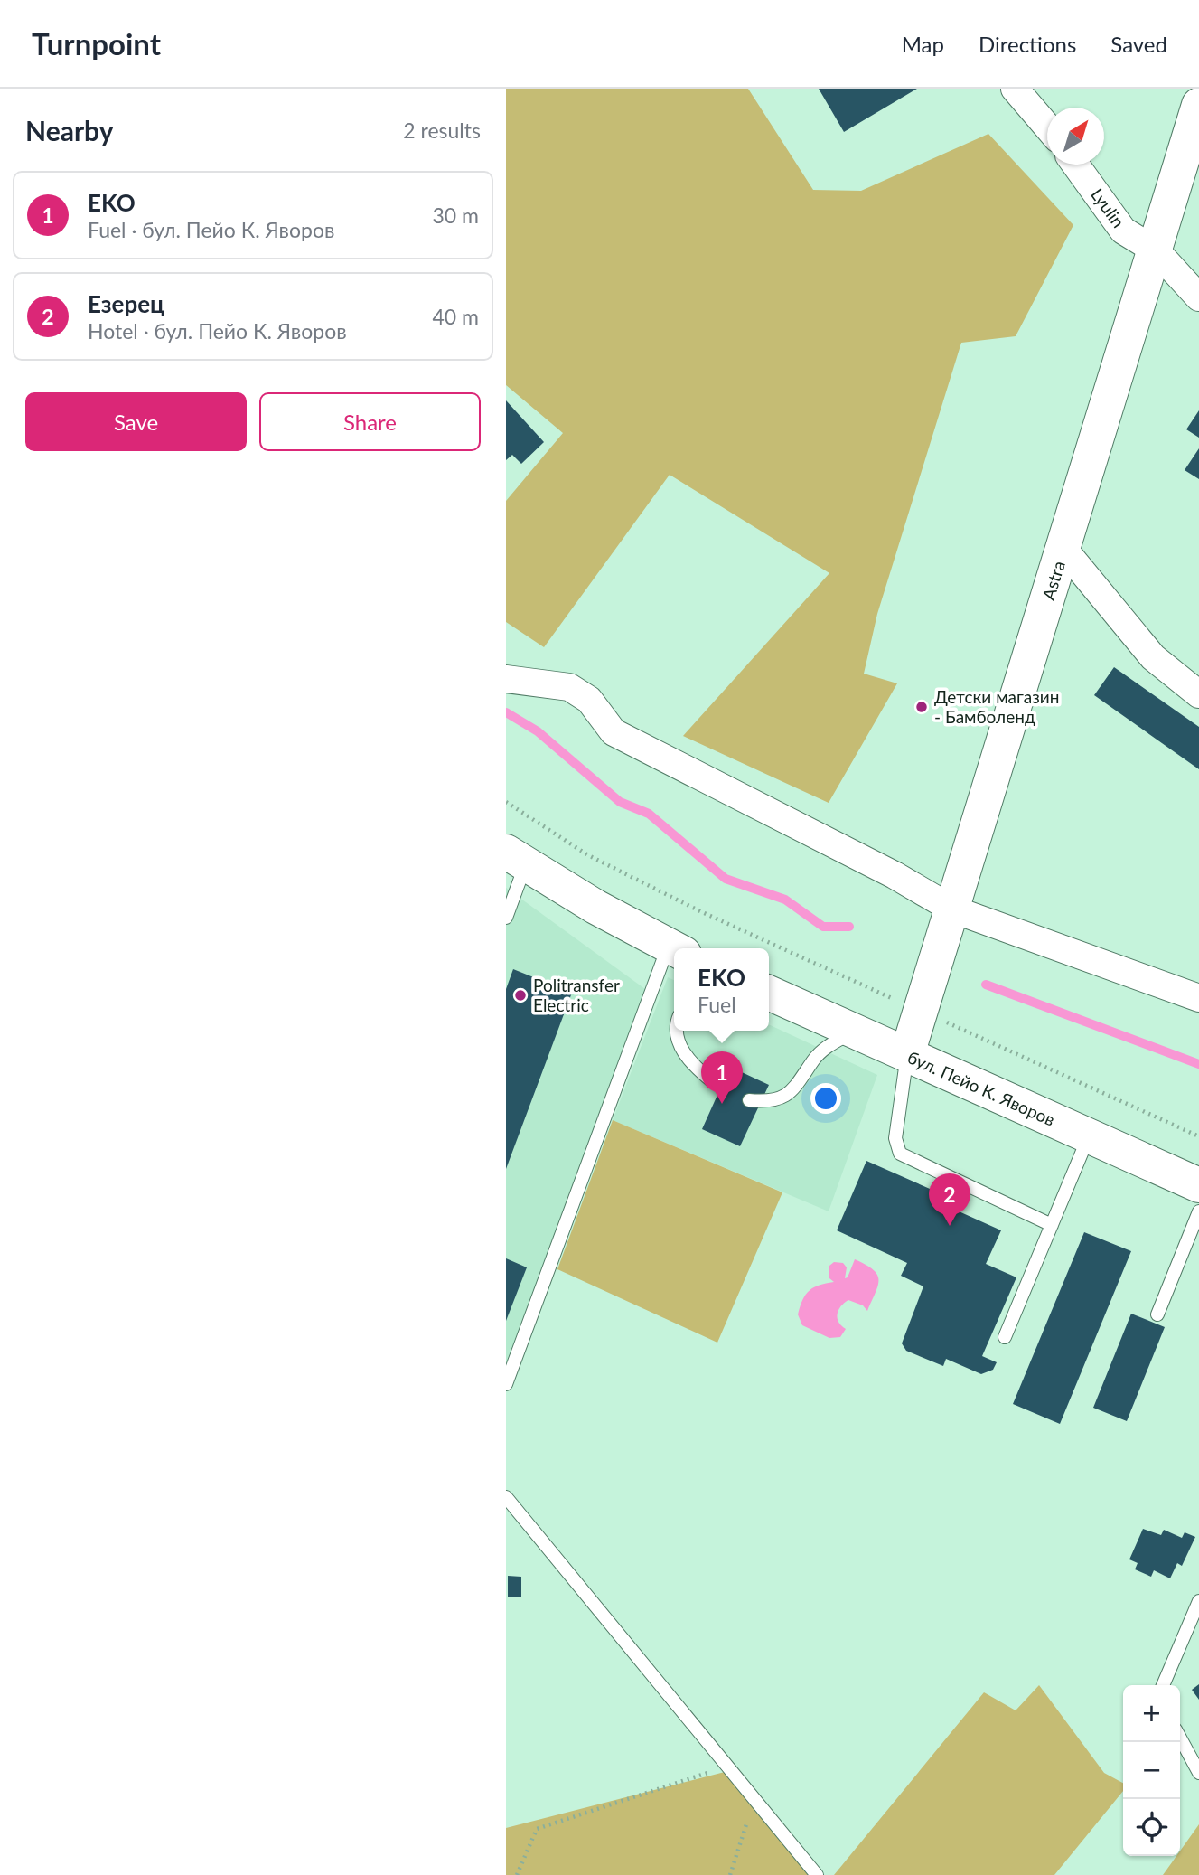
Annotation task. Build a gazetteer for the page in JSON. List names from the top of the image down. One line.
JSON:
{"streets":{"street":["Lyulin","Astra","бул. Пейо К. Яворов"]},"crossings":[["Lyulin","Astra"],["Astra","бул. Пейо К. Яворов"]],"places":["Детски магазин - Бамболенд","Politransfer Electric"],"north":"top right","page":{"header":"Turnpoint","nav":["Map","Directions","Saved"],"heading":["Nearby","2 results"],"list":[{"mark":"1","name":"EKO","note":"Fuel · бул. Пейо К. Яворов","value":"30 m"},{"mark":"2","name":"Езерец","note":"Hotel · бул. Пейо К. Яворов","value":"40 m"}],"buttons":["Save","Share"],"popup":["EKO","Fuel"],"pins":["1","2"],"map_buttons":["+","−"]}}
